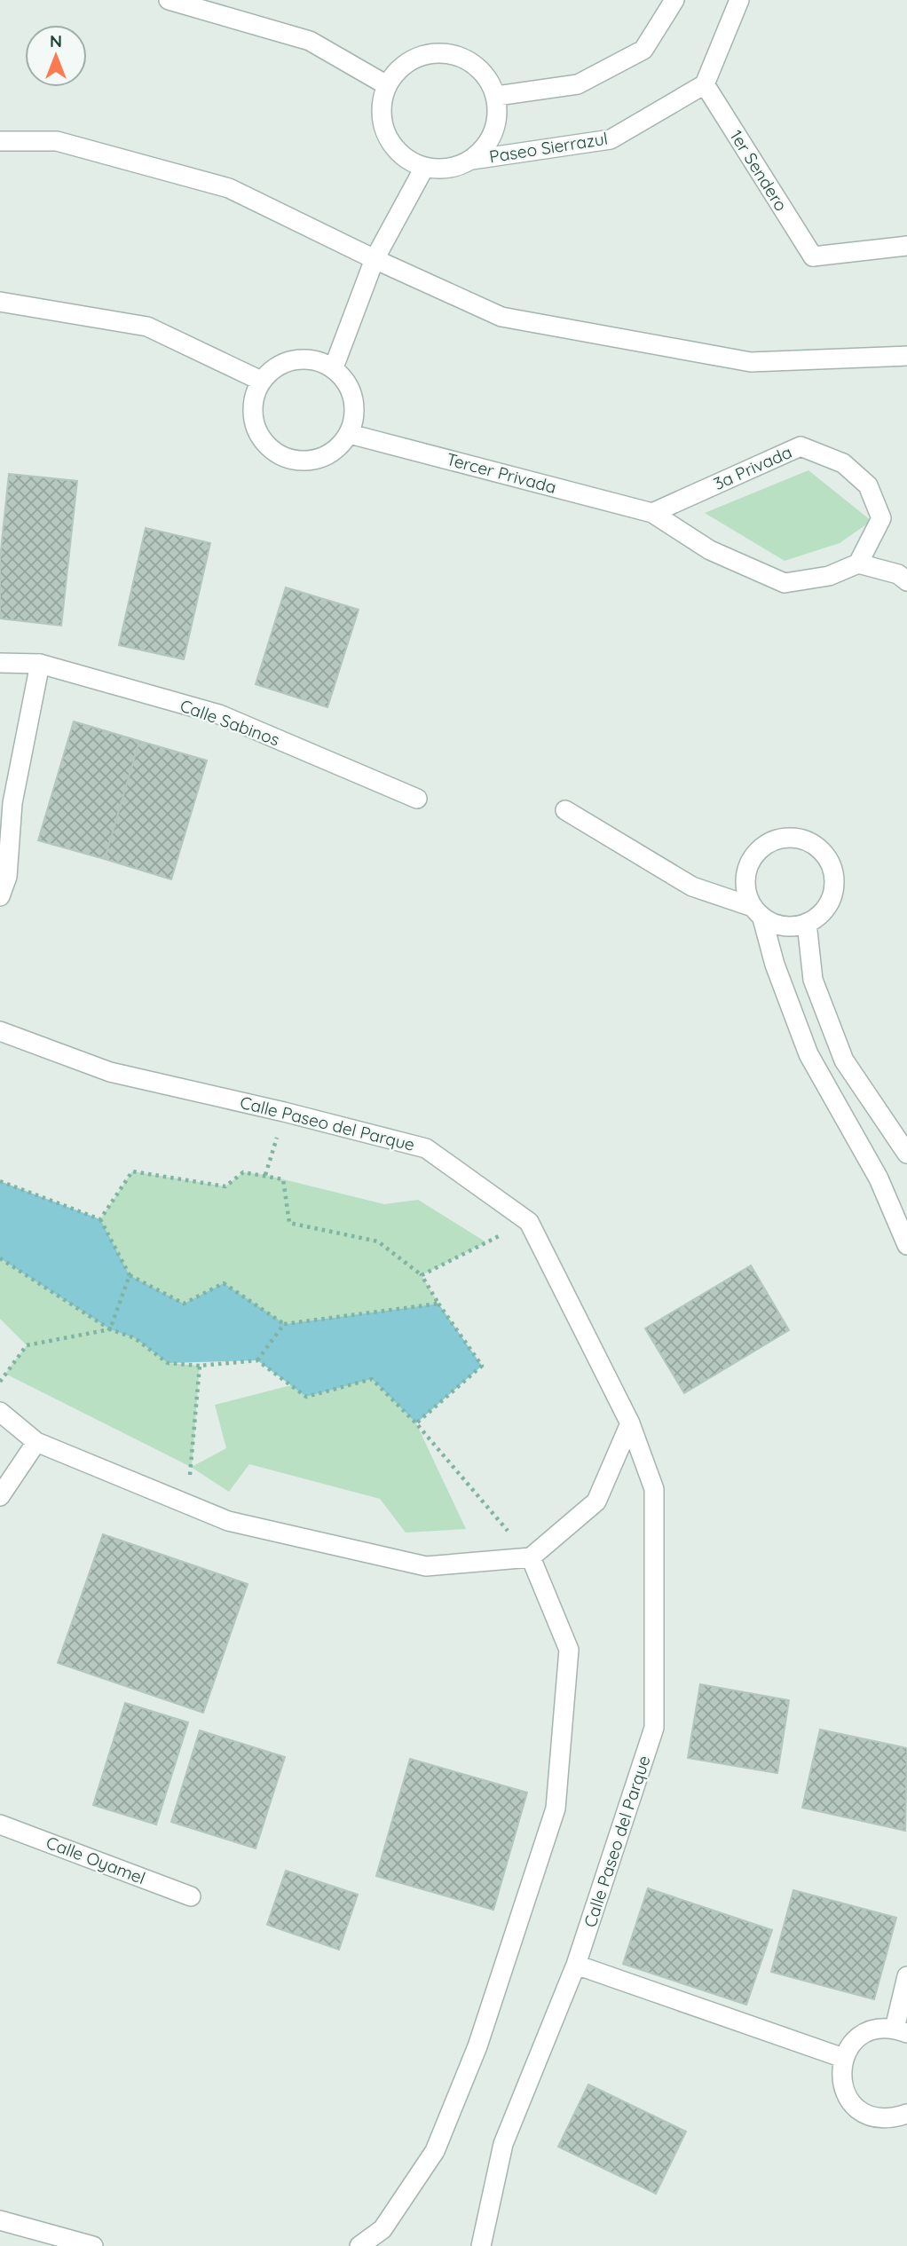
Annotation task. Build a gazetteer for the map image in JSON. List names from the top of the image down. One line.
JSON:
{"streets":{"street":["Paseo Sierrazul","1er Sendero","3a Privada","Tercer Privada","Calle Sabinos","Calle Paseo del Parque","Calle Oyamel"]},"crossings":[["Paseo Sierrazul","1er Sendero"],["3a Privada","Tercer Privada"]],"north":"top"}
